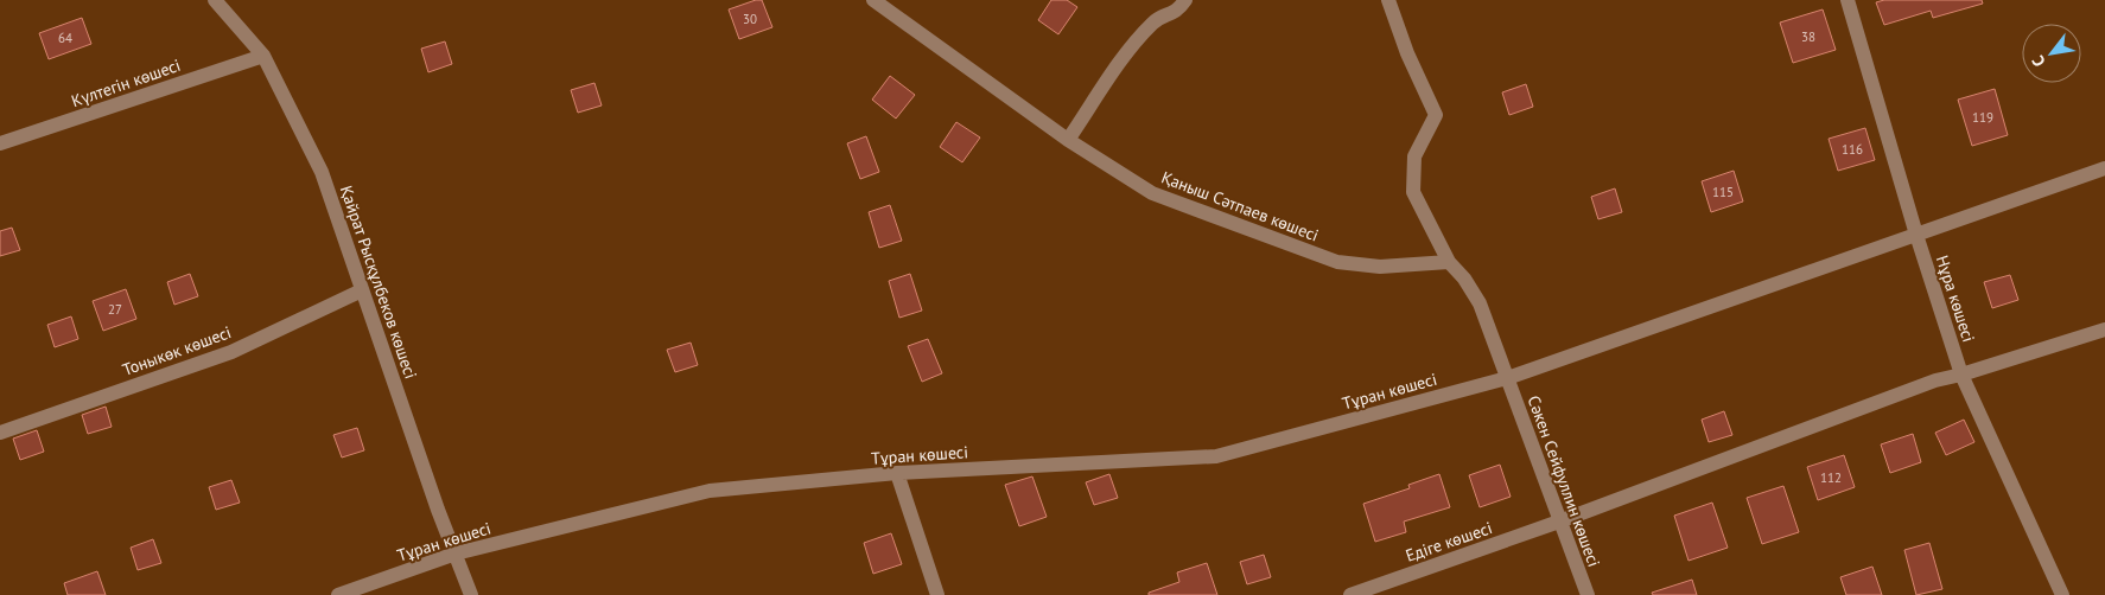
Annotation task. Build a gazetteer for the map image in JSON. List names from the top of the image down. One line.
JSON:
{"streets":{"street":["Күлтегін көшесі","Қаныш Сәтпаев көшесі","Қайрат Рысқұлбеков көшесі","Нұра көшесі","Тоныкөк көшесі","Тұран көшесі","Сәкен Сейфуллин көшесі","Едіге көшесі"]},"crossings":[["Күлтегін көшесі","Қайрат Рысқұлбеков көшесі"],["Қайрат Рысқұлбеков көшесі","Тоныкөк көшесі"],["Қайрат Рысқұлбеков көшесі","Тұран көшесі"],["Нұра көшесі","Тұран көшесі"],["Нұра көшесі","Едіге көшесі"],["Тұран көшесі","Сәкен Сейфуллин көшесі"],["Сәкен Сейфуллин көшесі","Едіге көшесі"]],"house_numbers":["30","38","64","119","116","115","27","112"],"north":"bottom left"}
